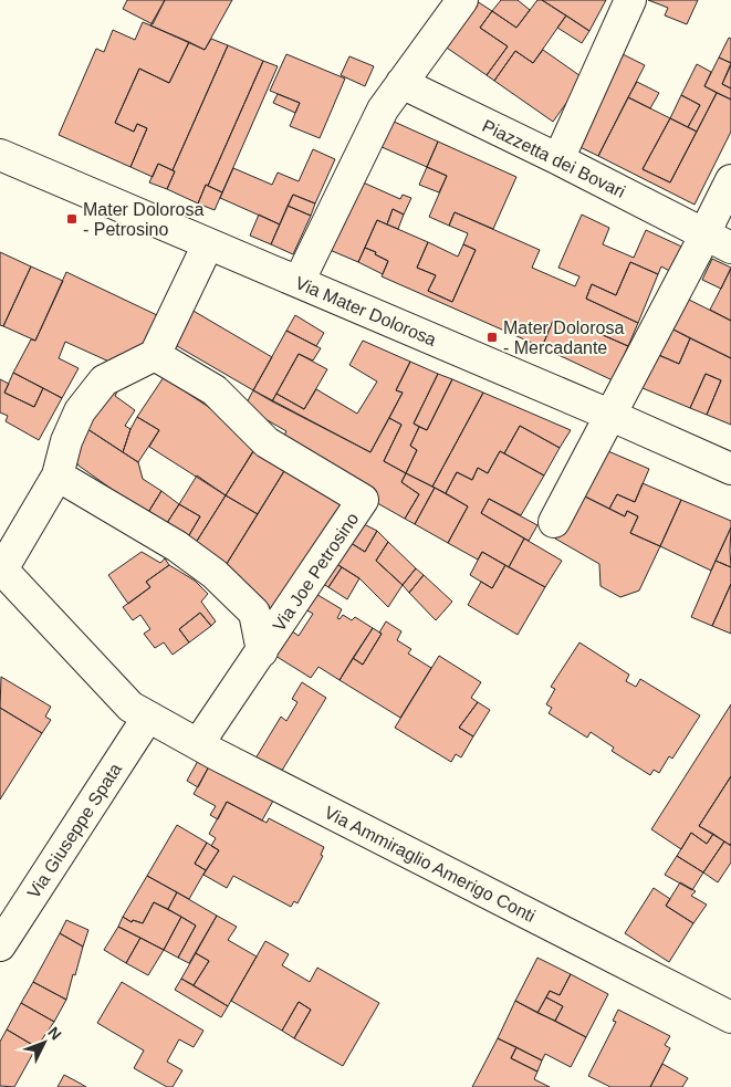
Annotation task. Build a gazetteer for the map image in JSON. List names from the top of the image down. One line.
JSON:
{"streets":{"street":["Piazzetta dei Bovari","Via Mater Dolorosa","Via Joe Petrosino","Via Giuseppe Spata","Via Ammiraglio Amerigo Conti"]},"crossings":[["Via Joe Petrosino","Via Ammiraglio Amerigo Conti"],["Via Giuseppe Spata","Via Ammiraglio Amerigo Conti"]],"places":{"transit":["Mater Dolorosa - Petrosino","Mater Dolorosa - Mercadante"]},"north":"top right"}
